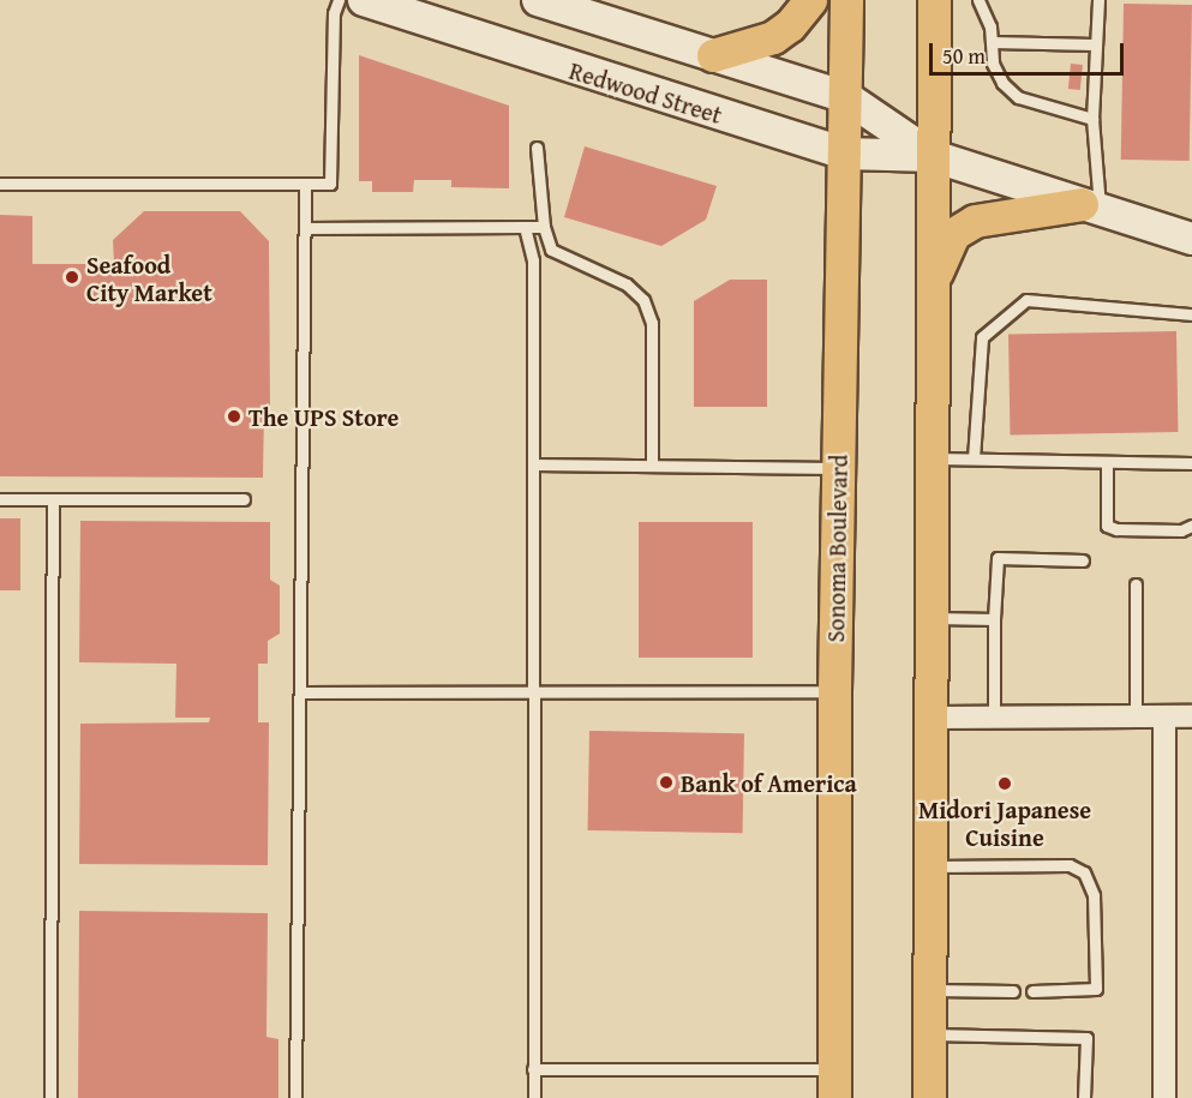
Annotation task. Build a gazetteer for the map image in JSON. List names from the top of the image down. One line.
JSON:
{"streets":{"main road":["Redwood Street","Sonoma Boulevard"]},"crossings":[["Redwood Street","Sonoma Boulevard"]],"places":["Seafood City Market","The UPS Store","Bank of America","Midori Japanese Cuisine"],"scale_bar":"50 m"}
